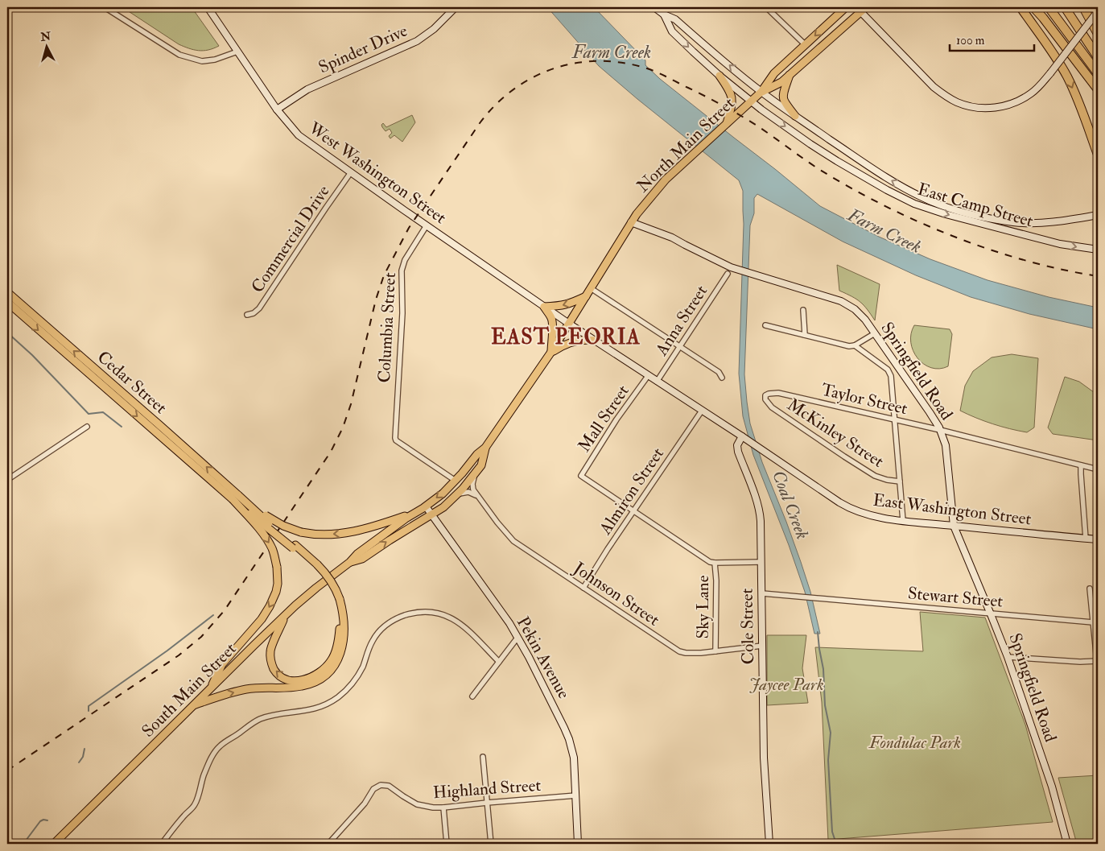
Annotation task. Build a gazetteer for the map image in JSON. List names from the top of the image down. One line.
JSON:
{"streets":{"main road":["Spinder Drive","North Main Street","West Washington Street","East Camp Street","Springfield Road","Cedar Street","East Washington Street","Cole Street","Pekin Avenue","South Main Street"],"street":["Commercial Drive","Anna Street","Columbia Street","Taylor Street","Mall Street","McKinley Street","Almiron Street","Johnson Street","Stewart Street","Sky Lane","Highland Street"]},"crossings":[["Spinder Drive","West Washington Street"],["North Main Street","West Washington Street"],["North Main Street","East Camp Street"],["North Main Street","Springfield Road"],["North Main Street","East Washington Street"],["North Main Street","South Main Street"],["West Washington Street","Commercial Drive"],["West Washington Street","Columbia Street"],["West Washington Street","East Washington Street"],["West Washington Street","South Main Street"],["Anna Street","East Washington Street"],["Columbia Street","South Main Street"],["Springfield Road","Taylor Street"],["Springfield Road","East Washington Street"],["Springfield Road","Stewart Street"],["Taylor Street","McKinley Street"],["Mall Street","Almiron Street"],["Mall Street","East Washington Street"],["Almiron Street","East Washington Street"],["Almiron Street","Johnson Street"],["East Washington Street","Cole Street"],["East Washington Street","South Main Street"],["Johnson Street","Sky Lane"],["Johnson Street","Cole Street"],["Johnson Street","South Main Street"],["Stewart Street","Cole Street"],["Pekin Avenue","South Main Street"],["Pekin Avenue","Highland Street"]],"districts":["EAST PEORIA"],"water":["Farm Creek","Coal Creek"],"parks":["Jaycee Park","Fondulac Park"],"scale_bar":"100 m","north":"top"}
